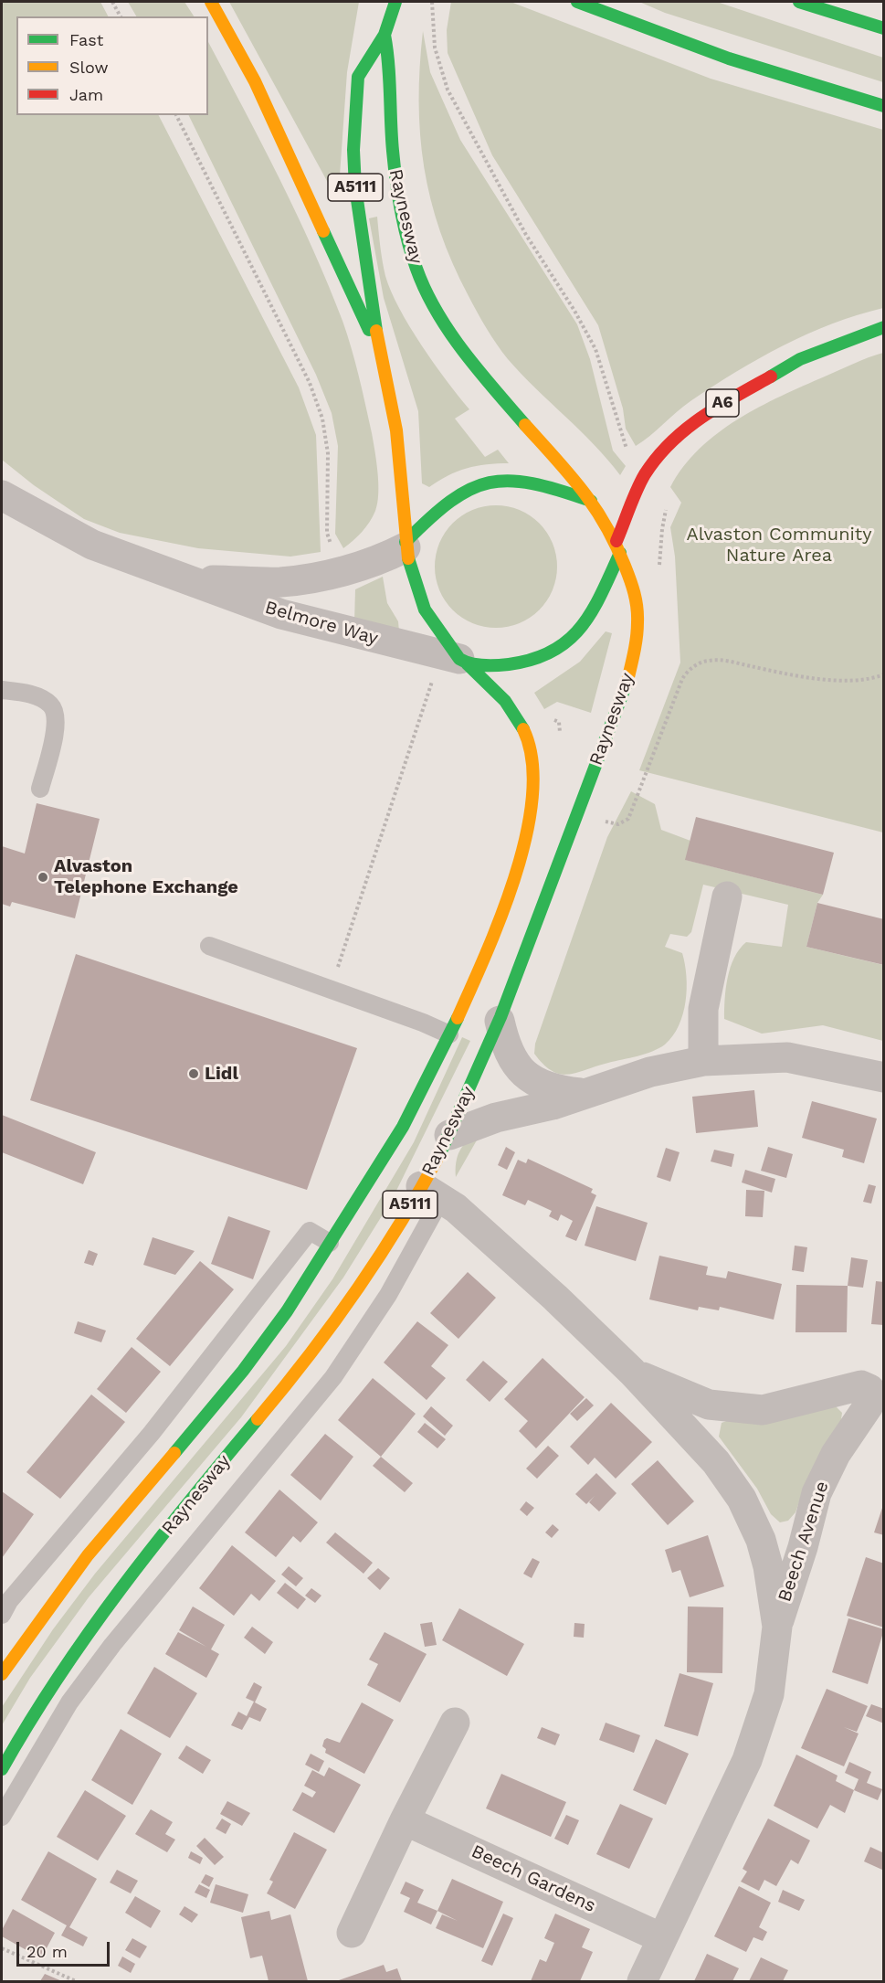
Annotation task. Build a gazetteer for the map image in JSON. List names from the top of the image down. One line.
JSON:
{"streets":{"highway":["A5111","Raynesway","A6"],"street":["Belmore Way","Beech Avenue","Beech Gardens"]},"crossings":[["A5111","Raynesway"],["A5111","Belmore Way"],["Raynesway","A6"],["Raynesway","Beech Avenue"],["Beech Avenue","Beech Gardens"]],"parks":["Alvaston Community Nature Area"],"places":["Alvaston Telephone Exchange","Lidl"],"legend":["Fast","Slow","Jam"],"scale_bar":"20 m"}
